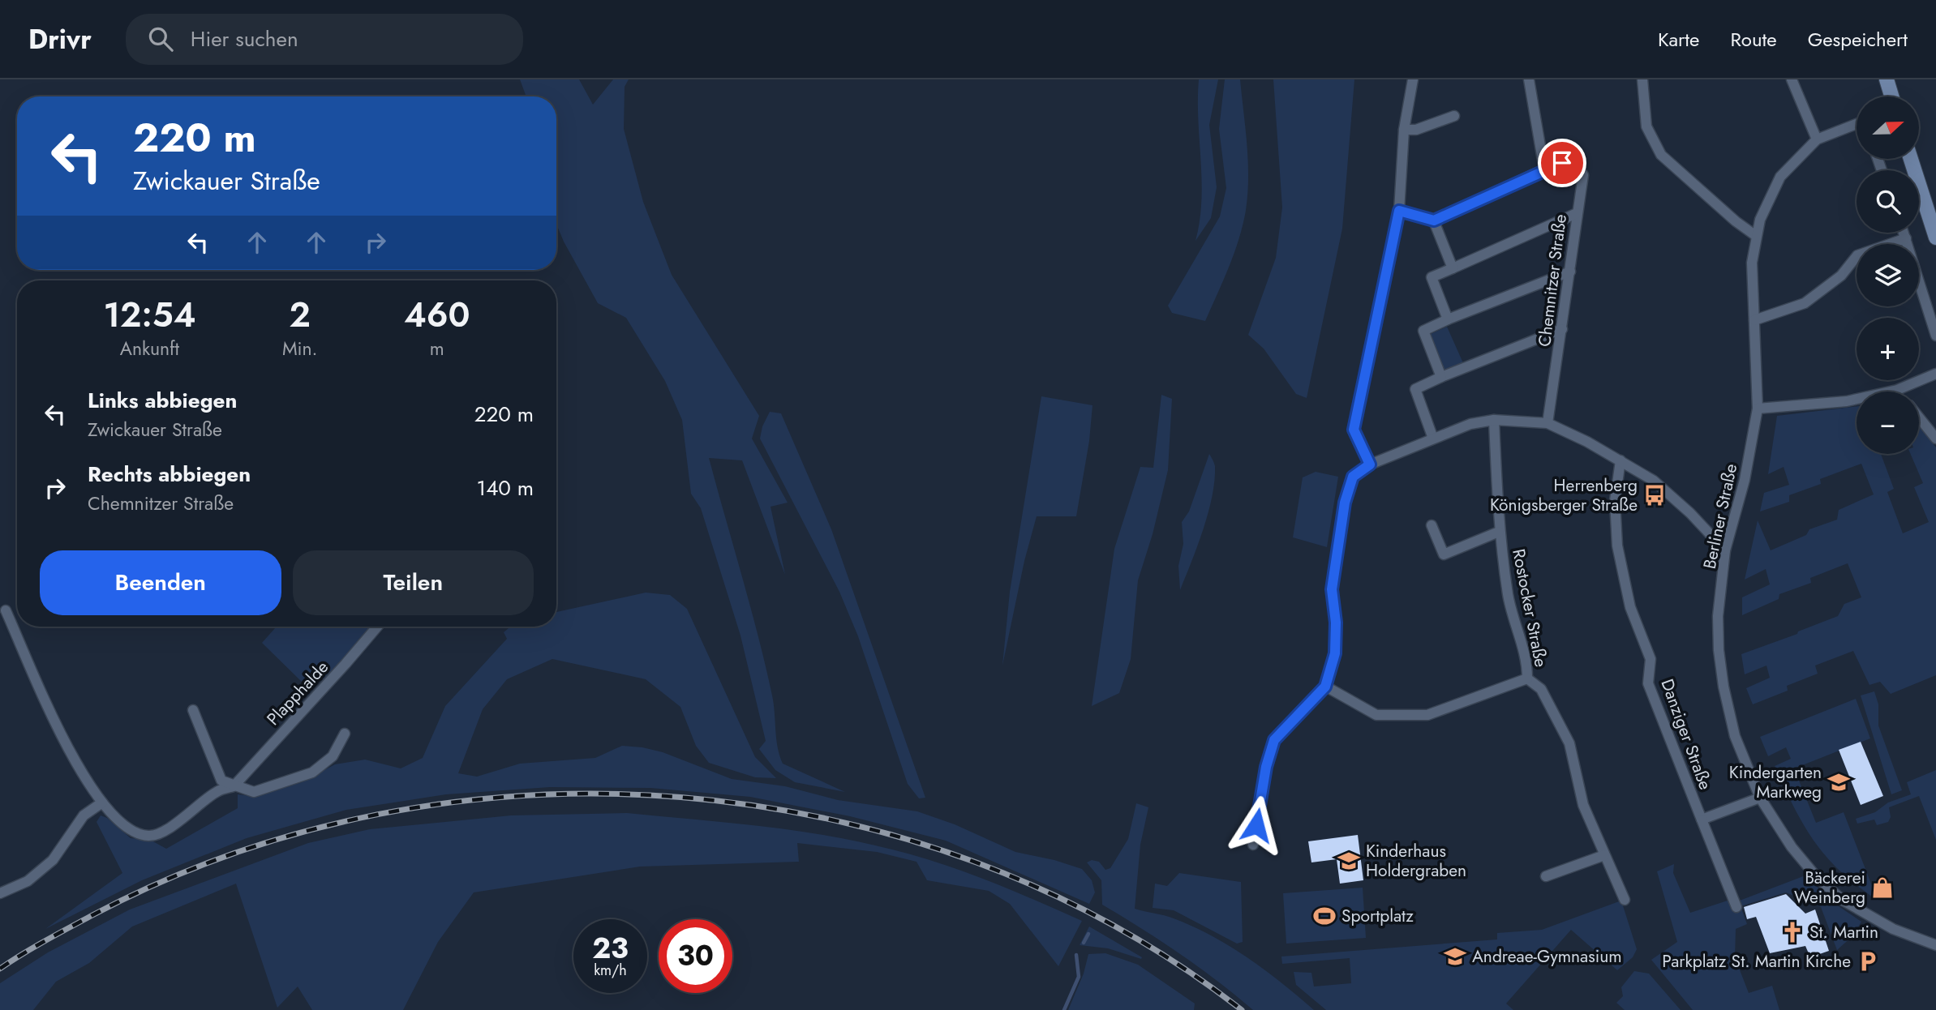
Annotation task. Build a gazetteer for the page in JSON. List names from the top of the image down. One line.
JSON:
{"streets":{"street":["Chemnitzer Straße","Berliner Straße","Rostocker Straße","Plapphalde","Danziger Straße"]},"places":{"bus stop":["Herrenberg Königsberger Straße"],"school or university":["Kindergarten Markweg","Kinderhaus Holdergraben","Andreae-Gymnasium"],"shop":["Bäckerei Weinberg"],"sports":["Sportplatz"],"church":["St. Martin"],"parking":["Parkplatz St. Martin Kirche"]},"north":"right","page":{"header":"Drivr","search":"Hier suchen","nav":["Karte","Route","Gespeichert"],"map_buttons":["+","−"],"turn":["220 m","Zwickauer Straße"],"eta":["12:54","Ankunft","2","Min.","460","m"],"list":[{"name":"Links abbiegen","note":"Zwickauer Straße","value":"220 m"},{"name":"Rechts abbiegen","note":"Chemnitzer Straße","value":"140 m"}],"buttons":["Beenden","Teilen"],"speed":"23 km/h","limit":"30"}}
